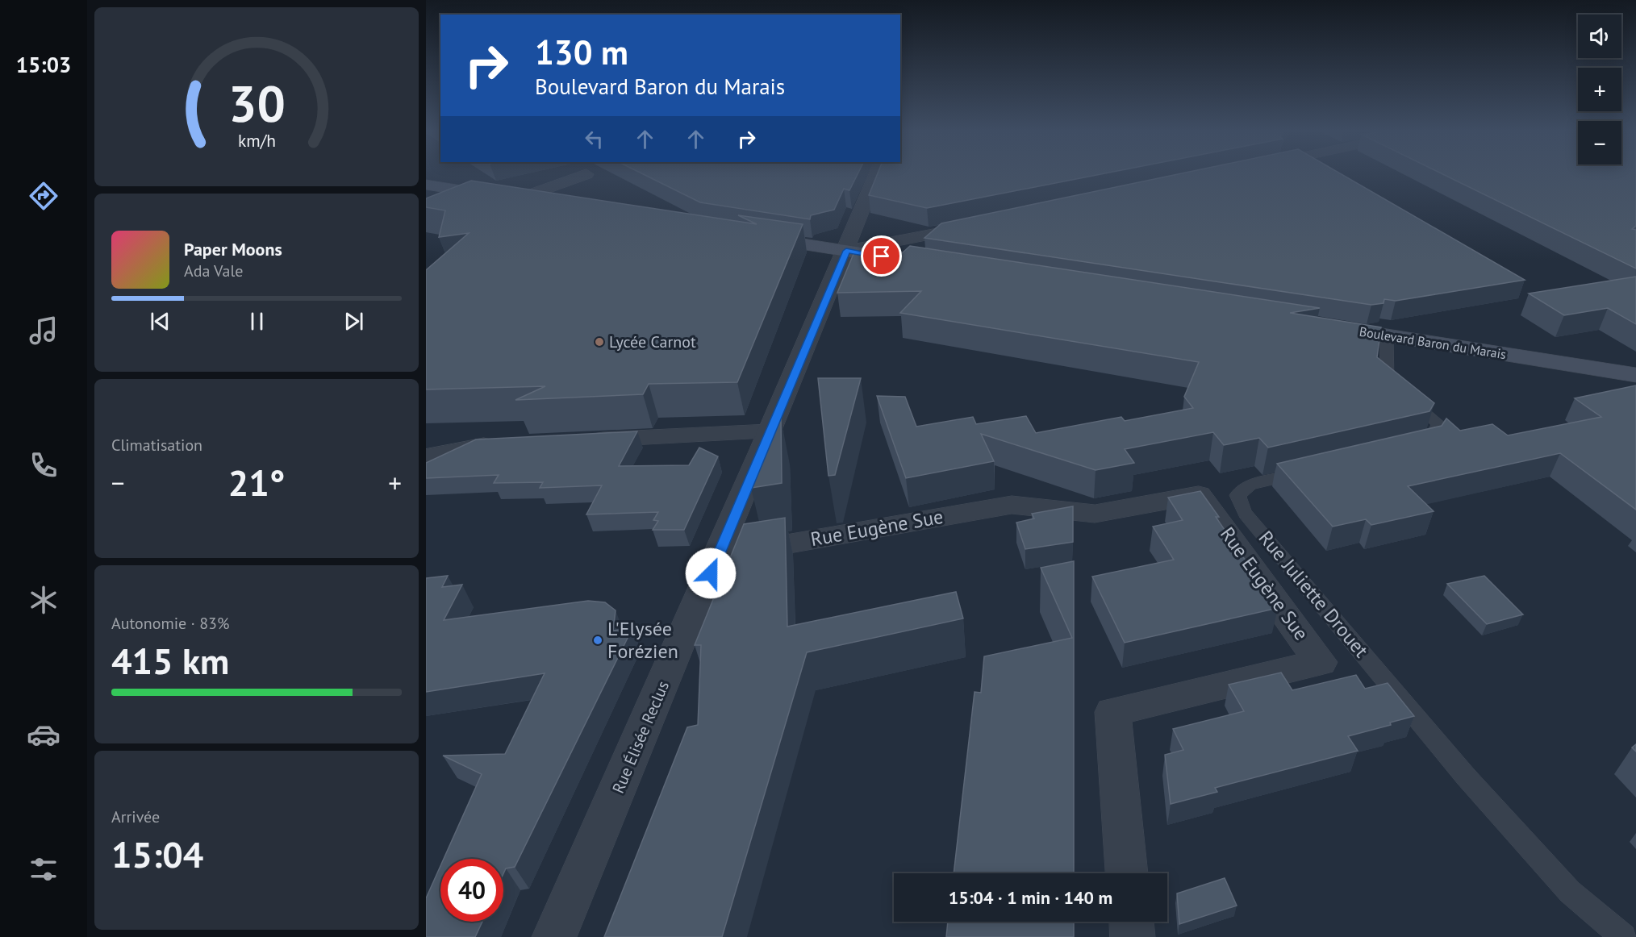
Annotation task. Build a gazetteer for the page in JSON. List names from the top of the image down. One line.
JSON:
{"streets":{"main road":["Boulevard Baron du Marais"],"street":["Rue Eugène Sue","Rue Élisée Reclus"],"lane":["Rue Juliette Drouet"]},"crossings":[["Rue Eugène Sue","Rue Élisée Reclus"]],"places":["Lycée Carnot","L'Elysée Forézien"],"page":{"tabs":"15:03","map_buttons":["+","−"],"turn":["130 m","Boulevard Baron du Marais"],"song":["Paper Moons","Ada Vale"],"tile":["Climatisation",["Autonomie · 83%","415 km"],["Arrivée","15:04"]],"heat":["−","21°","+"],"limit":"40","trip":"15:04 · 1 min · 140 m","gauge":["30","km/h"]}}
